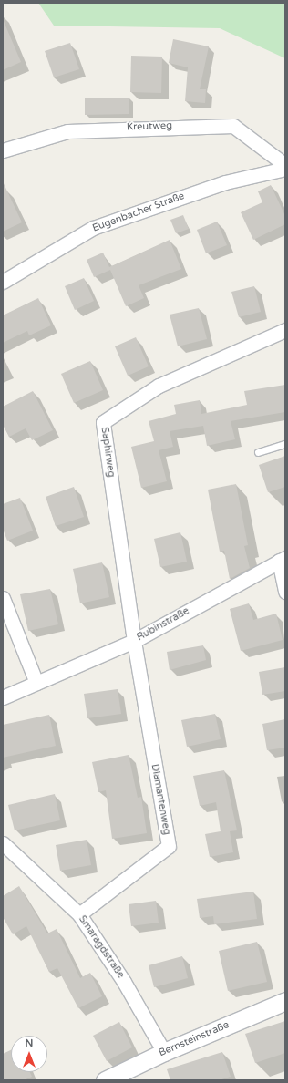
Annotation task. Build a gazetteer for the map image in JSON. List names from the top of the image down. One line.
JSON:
{"streets":{"street":["Kreutweg","Eugenbacher Straße","Saphirweg","Rubinstraße","Diamantenweg","Smaragdstraße","Bernsteinstraße"]},"crossings":[["Saphirweg","Rubinstraße"],["Saphirweg","Diamantenweg"],["Rubinstraße","Diamantenweg"],["Diamantenweg","Smaragdstraße"],["Smaragdstraße","Bernsteinstraße"]],"north":"top"}
